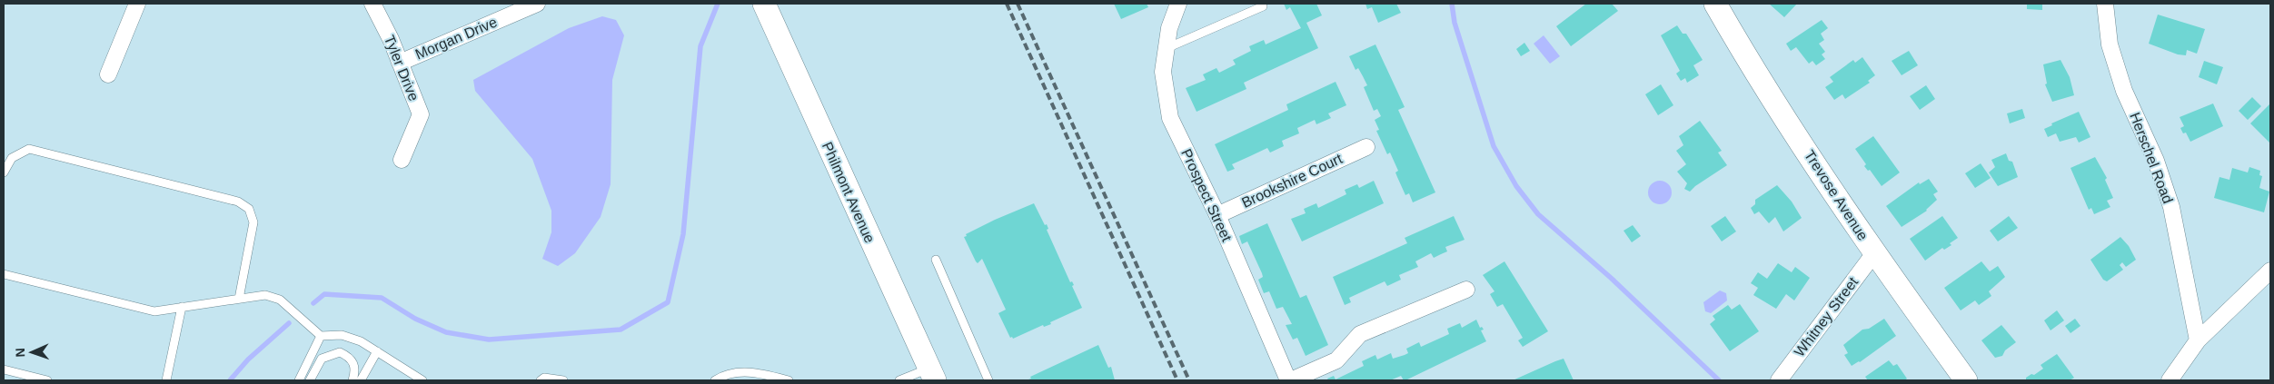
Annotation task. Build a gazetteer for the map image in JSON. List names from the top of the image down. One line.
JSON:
{"streets":{"street":["Morgan Drive","Tyler Drive","Herschel Road","Brookshire Court","Philmont Avenue","Prospect Street","Trevose Avenue","Whitney Street"]},"crossings":[["Morgan Drive","Tyler Drive"],["Brookshire Court","Prospect Street"],["Trevose Avenue","Whitney Street"]],"north":"left"}
